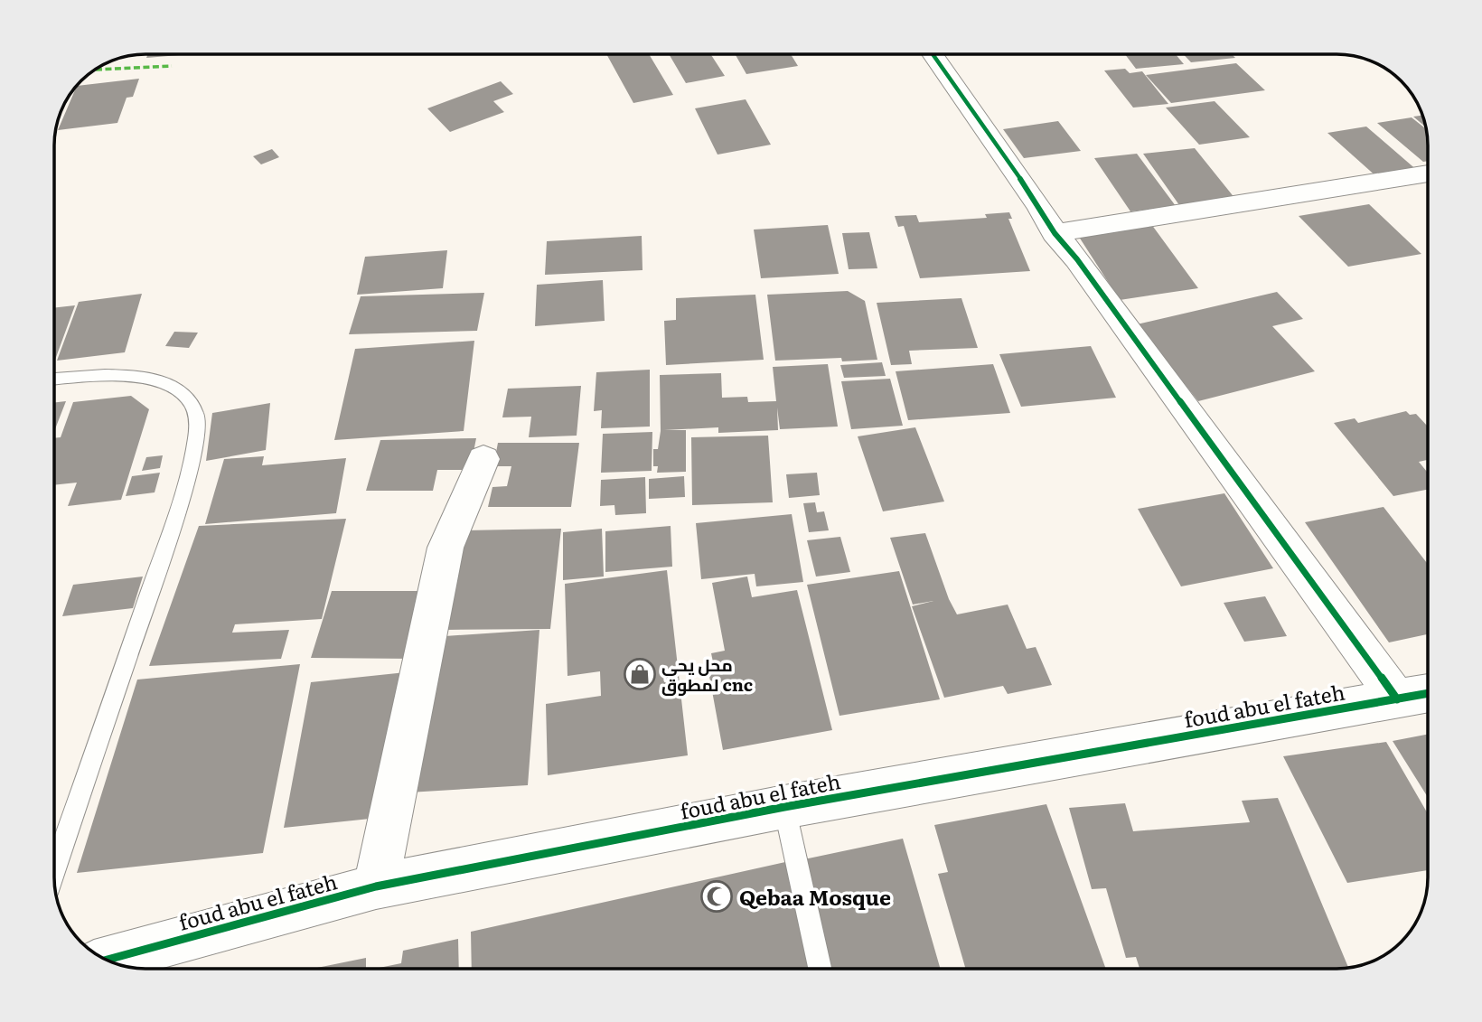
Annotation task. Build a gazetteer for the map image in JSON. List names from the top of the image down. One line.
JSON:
{"streets":{"street":["foud abu el fateh"]},"places":{"shop":["محل يحي لمطوق cnc"],"mosque":["Qebaa Mosque"]}}
